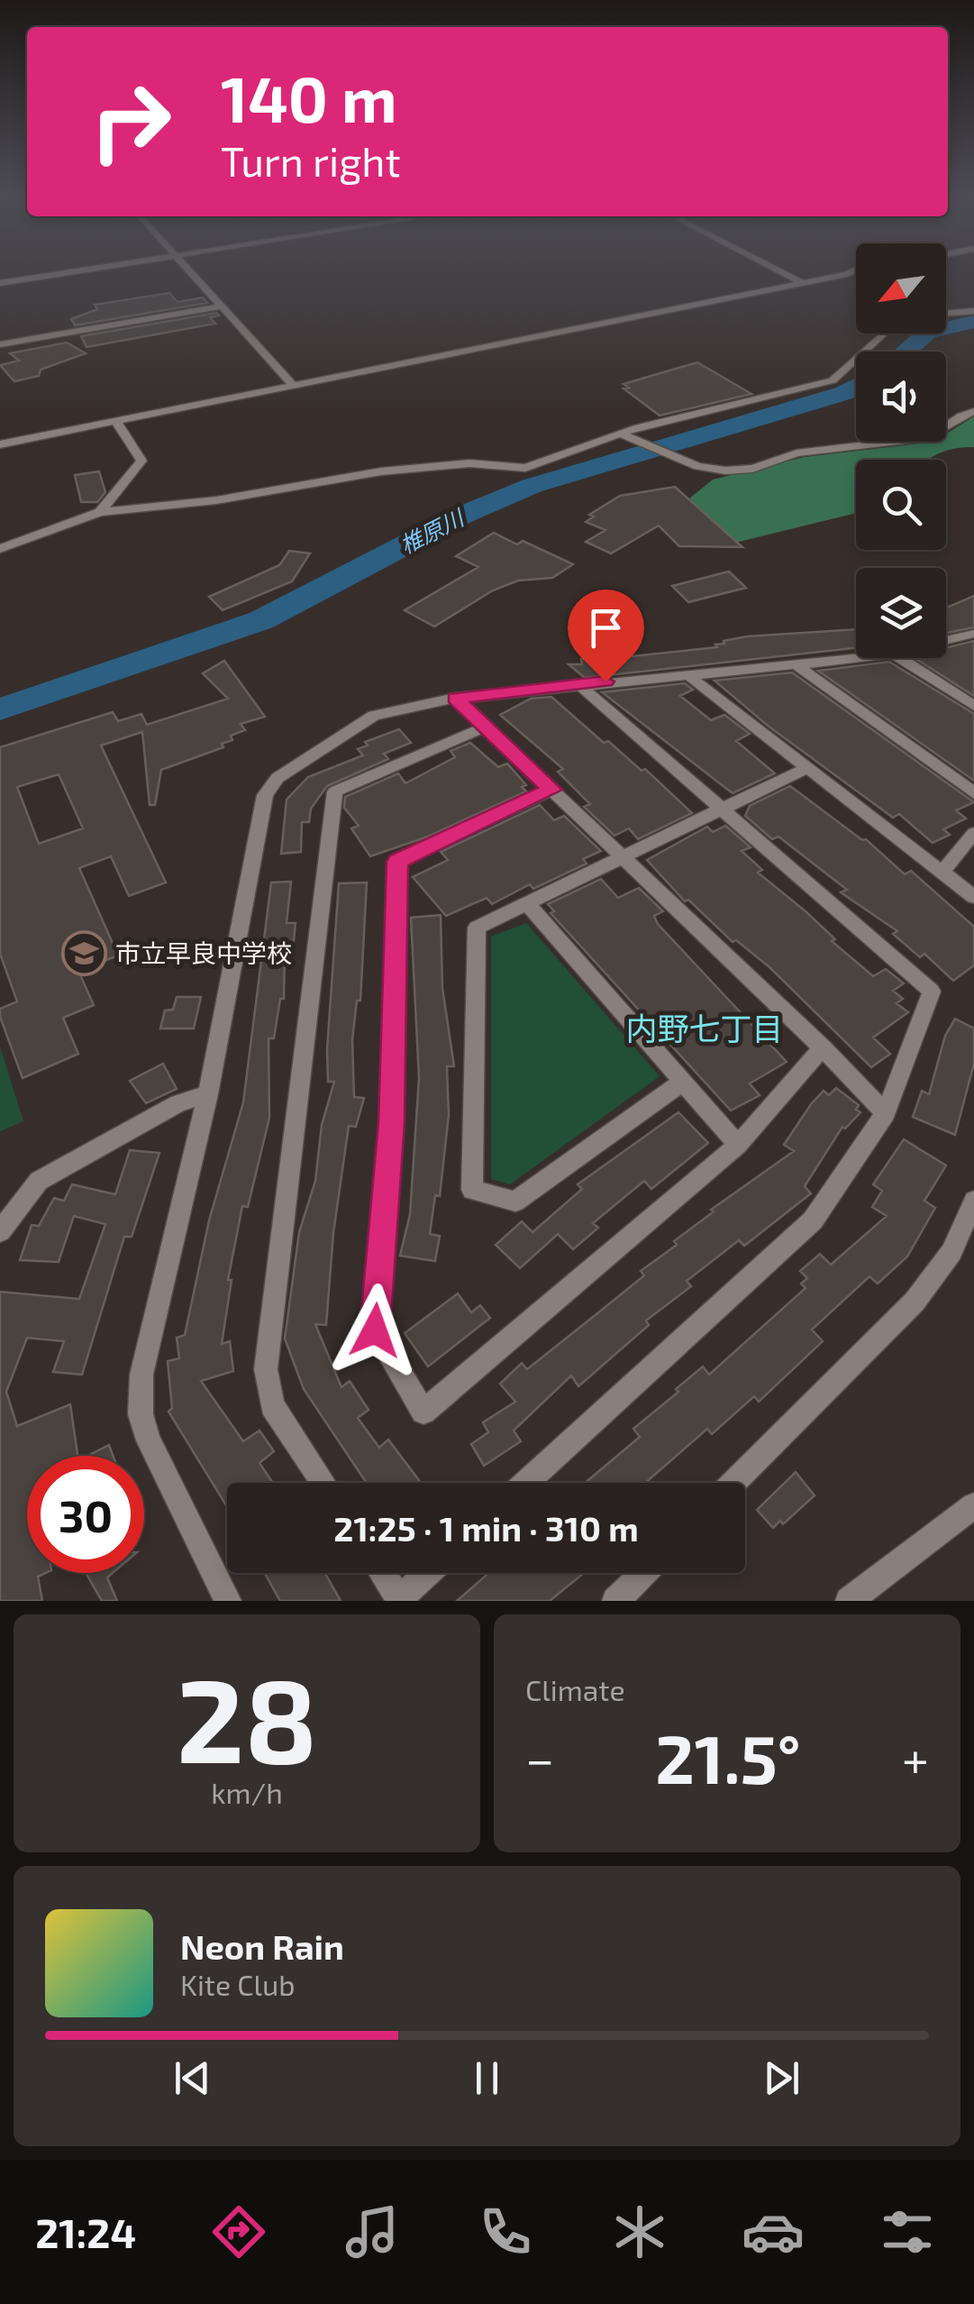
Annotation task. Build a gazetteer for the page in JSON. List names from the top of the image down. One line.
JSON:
{"districts":["内野七丁目"],"water":["椎原川"],"places":{"school or university":["市立早良中学校"]},"north":"bottom left","page":{"turn":["140 m","Turn right"],"limit":"30","trip":"21:25 · 1 min · 310 m","tile":[["28","km/h"],"Climate"],"heat":["−","21.5°","+"],"song":["Neon Rain","Kite Club"],"tabs":"21:24"}}
